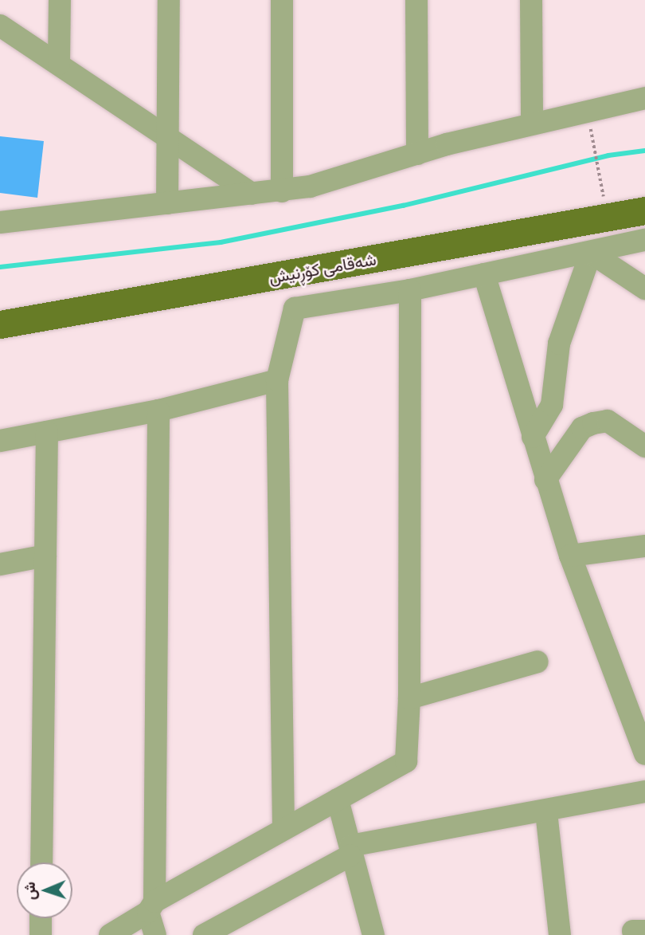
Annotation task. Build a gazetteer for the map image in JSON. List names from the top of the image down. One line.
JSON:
{"streets":{"main road":["شەقامی کۆڕنیش"]},"north":"left"}
